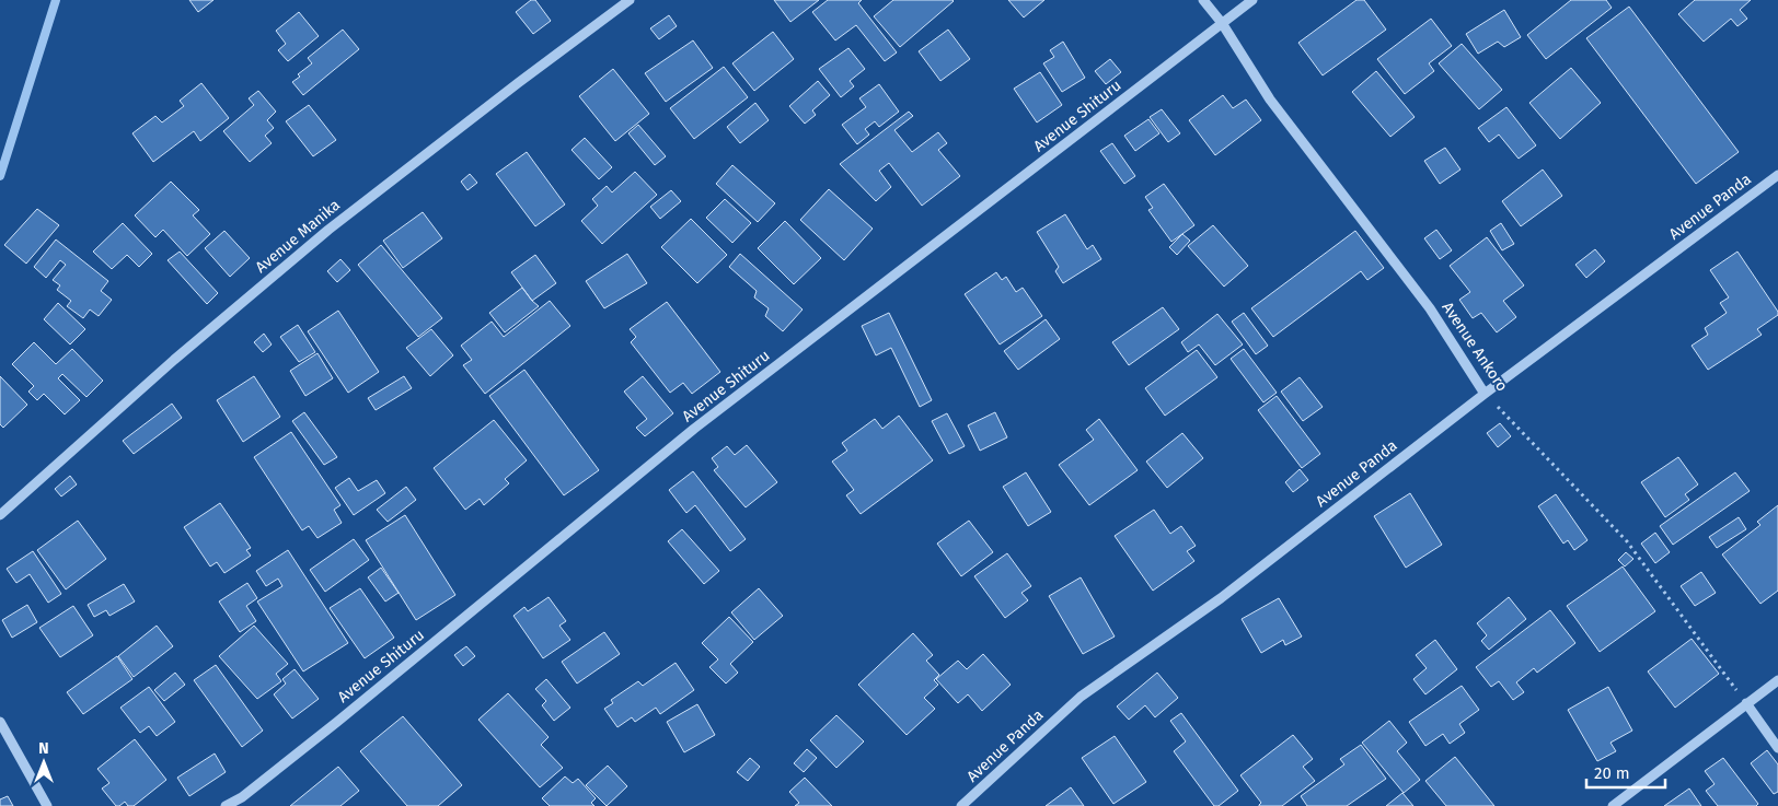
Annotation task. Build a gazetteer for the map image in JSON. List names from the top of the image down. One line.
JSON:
{"streets":{"street":["Avenue Shituru","Avenue Panda","Avenue Manika","Avenue Ankoro"]},"crossings":[["Avenue Shituru","Avenue Ankoro"],["Avenue Panda","Avenue Ankoro"]],"scale_bar":"20 m","north":"top"}
